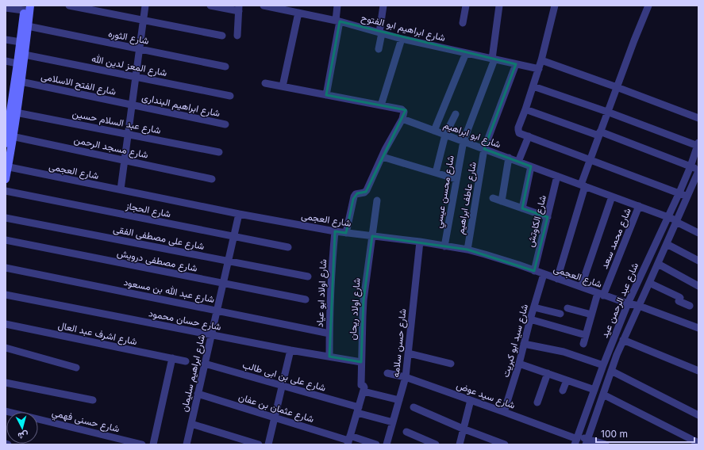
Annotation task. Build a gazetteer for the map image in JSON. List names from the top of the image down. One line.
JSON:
{"streets":{"street":["شارع ابراهيم ابو الفتوح","شارع الثوره","شارع المعز لدين الله","شارع الفتح الاسلامى","شارع ابراهيم البندارى","شارع عبد السلام حسين","شارع ابو ابراهيم","شارع مسجد الرحمن","شارع العجمى","شارع محسن عيسي","شارع عاطف ابراهيم","شارع الحجاز","شارع الكاوتش","شارع على مصطفى الفقى","شارع محمد سعد","شارع مصطفى درويش","شارع عبد الله بن مسعود","شارع اولاد ابو عياد","شارع عبد الرحمن عيد","شارع اولاد ريحان","شارع حسان محمود","شارع اشرف عبد العال","شارع سيد ابو كبريت","شارع حسن سلامه","شارع ابراهيم سليمان","شارع على بن ابى طالب","شارع سيد عوض","شارع عثمان بن عفان","شارع حسنى فهمي"]},"crossings":[["شارع ابراهيم ابو الفتوح","شارع محسن عيسي"],["شارع ابراهيم ابو الفتوح","شارع عاطف ابراهيم"],["شارع الفتح الاسلامى","شارع ابراهيم البندارى"],["شارع ابو ابراهيم","شارع محسن عيسي"],["شارع ابو ابراهيم","شارع عاطف ابراهيم"],["شارع ابو ابراهيم","شارع الكاوتش"],["شارع ابو ابراهيم","شارع محمد سعد"],["شارع ابو ابراهيم","شارع عبد الرحمن عيد"],["شارع العجمى","شارع محسن عيسي"],["شارع العجمى","شارع عاطف ابراهيم"],["شارع العجمى","شارع الكاوتش"],["شارع العجمى","شارع محمد سعد"],["شارع العجمى","شارع اولاد ابو عياد"],["شارع العجمى","شارع عبد الرحمن عيد"],["شارع العجمى","شارع اولاد ريحان"],["شارع العجمى","شارع سيد ابو كبريت"],["شارع العجمى","شارع حسن سلامه"],["شارع العجمى","شارع ابراهيم سليمان"],["شارع الحجاز","شارع ابراهيم سليمان"],["شارع على مصطفى الفقى","شارع ابراهيم سليمان"],["شارع مصطفى درويش","شارع ابراهيم سليمان"],["شارع عبد الله بن مسعود","شارع اولاد ابو عياد"],["شارع عبد الله بن مسعود","شارع ابراهيم سليمان"],["شارع اولاد ابو عياد","شارع حسان محمود"],["شارع عبد الرحمن عيد","شارع سيد عوض"],["شارع اولاد ريحان","شارع حسان محمود"],["شارع حسان محمود","شارع ابراهيم سليمان"],["شارع سيد ابو كبريت","شارع سيد عوض"],["شارع حسن سلامه","شارع على بن ابى طالب"],["شارع حسن سلامه","شارع سيد عوض"],["شارع ابراهيم سليمان","شارع على بن ابى طالب"],["شارع ابراهيم سليمان","شارع عثمان بن عفان"]],"scale_bar":"100 m","north":"bottom"}
